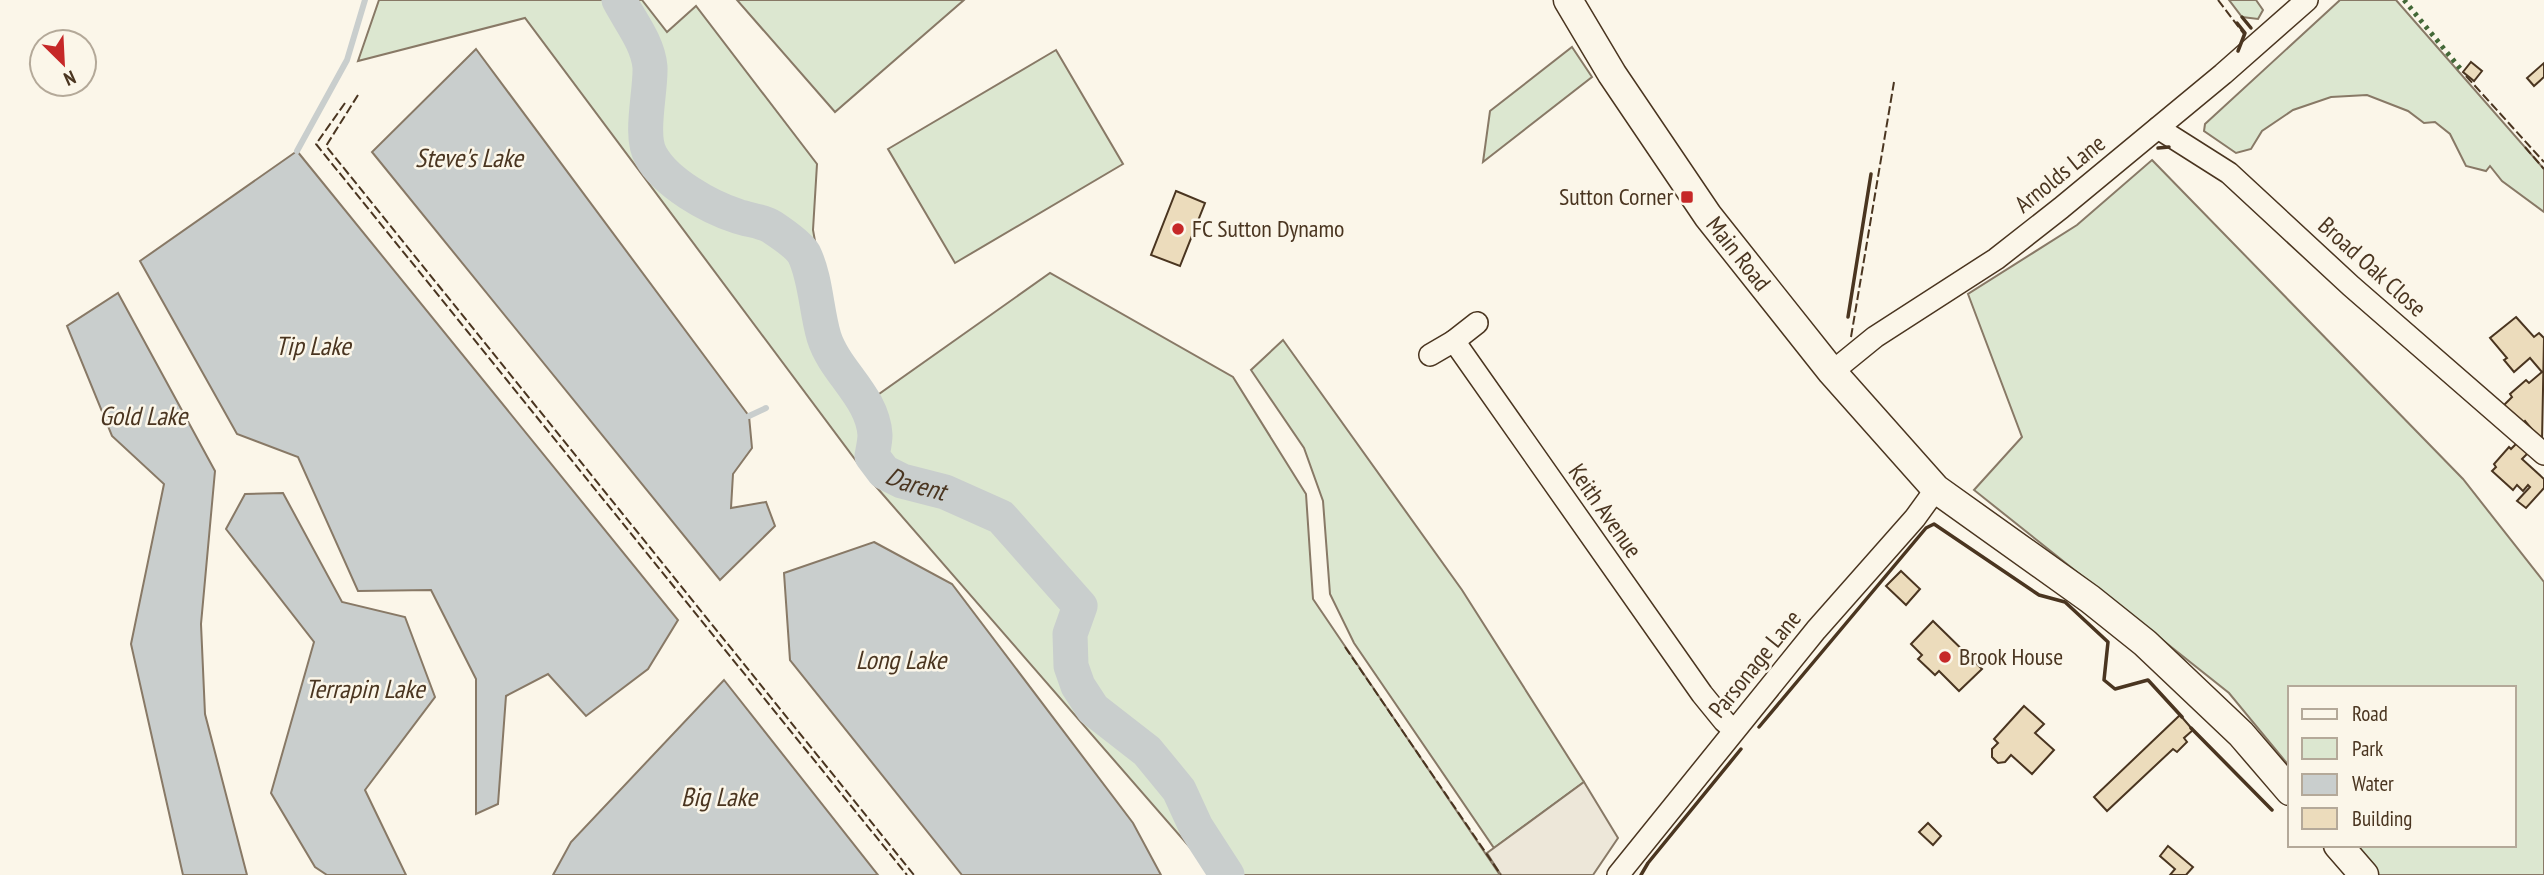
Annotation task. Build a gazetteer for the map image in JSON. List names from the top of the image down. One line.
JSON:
{"streets":{"main road":["Main Road"],"street":["Arnolds Lane","Broad Oak Close","Keith Avenue","Parsonage Lane"]},"crossings":[["Arnolds Lane","Main Road"],["Arnolds Lane","Broad Oak Close"],["Main Road","Parsonage Lane"],["Keith Avenue","Parsonage Lane"]],"water":["Steve's Lake","Tip Lake","Gold Lake","Darent","Long Lake","Terrapin Lake","Big Lake"],"places":{"transit":["Sutton Corner"],"other":["FC Sutton Dynamo","Brook House"]},"legend":["Road","Park","Water","Building"],"north":"bottom right"}
